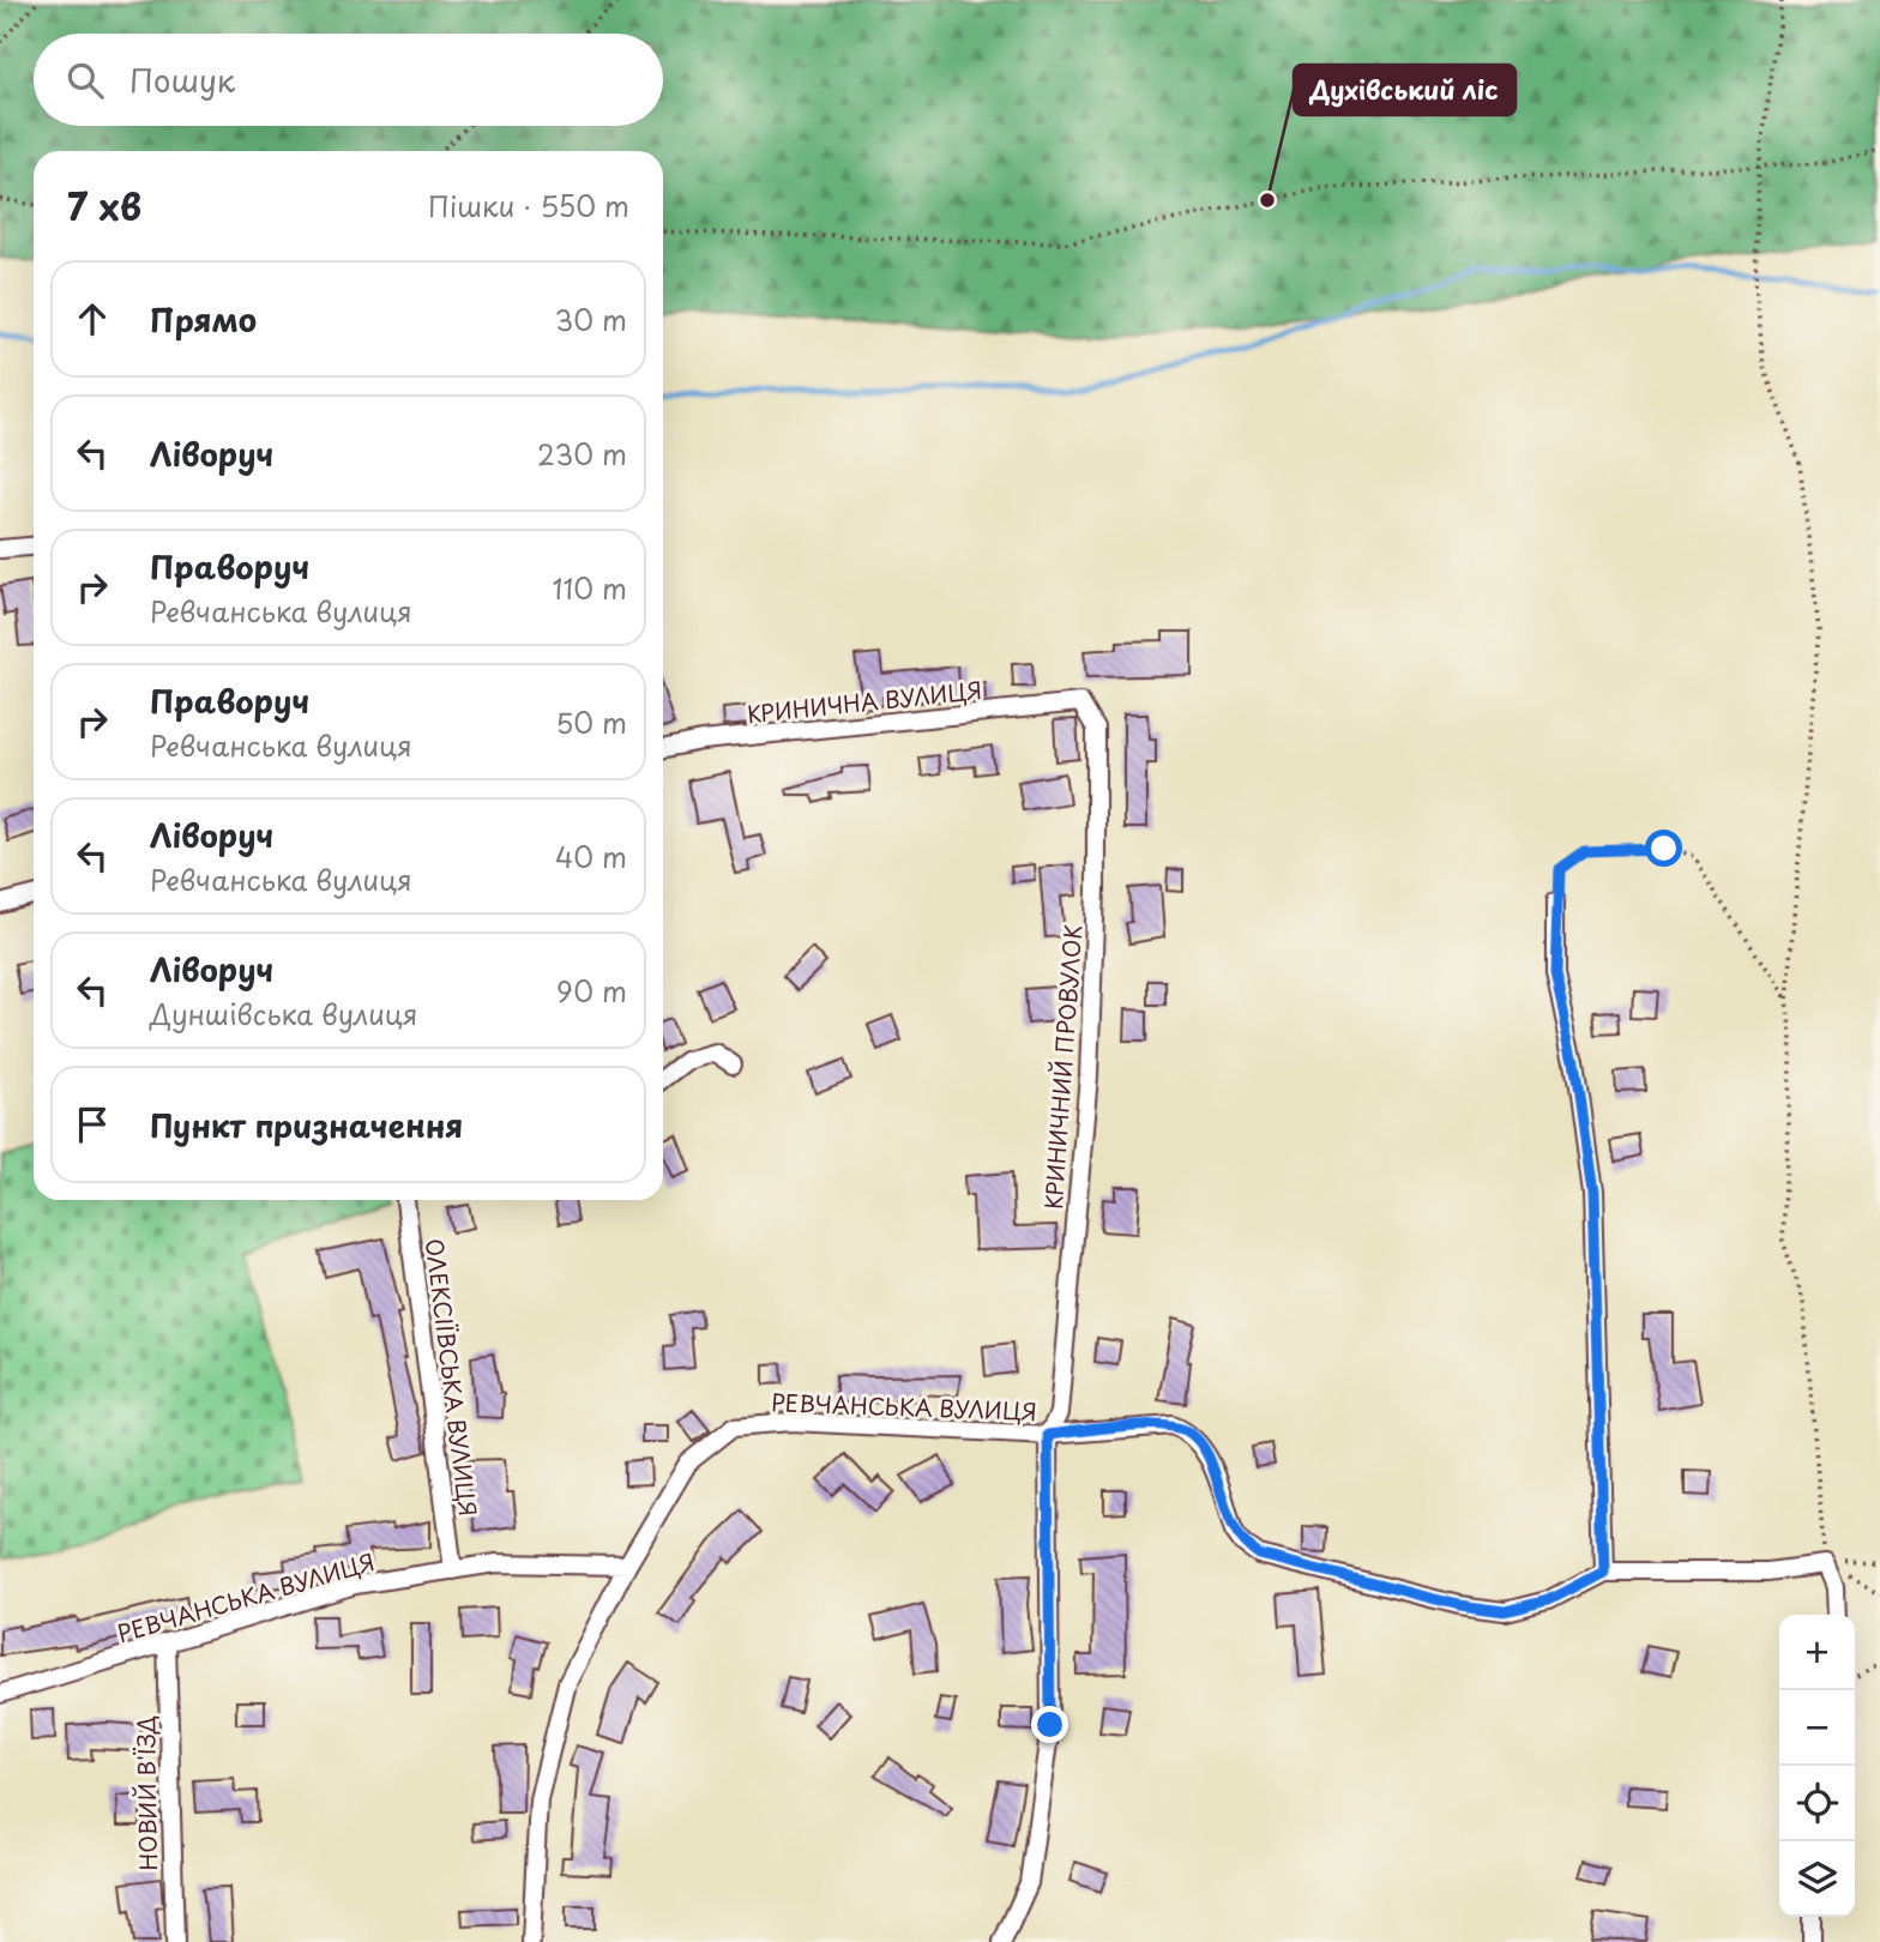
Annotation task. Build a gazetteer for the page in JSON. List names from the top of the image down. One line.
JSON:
{"streets":{"street":["КРИНИЧНА ВУЛИЦЯ","КРИНИЧНИЙ ПРОВУЛОК","ОЛЕКСІЇВСЬКА ВУЛИЦЯ","РЕВЧАНСЬКА ВУЛИЦЯ","НОВИЙ В'ЇЗД"]},"crossings":[["КРИНИЧНА ВУЛИЦЯ","КРИНИЧНИЙ ПРОВУЛОК"],["КРИНИЧНИЙ ПРОВУЛОК","РЕВЧАНСЬКА ВУЛИЦЯ"],["ОЛЕКСІЇВСЬКА ВУЛИЦЯ","РЕВЧАНСЬКА ВУЛИЦЯ"],["РЕВЧАНСЬКА ВУЛИЦЯ","НОВИЙ В'ЇЗД"]],"places":["Духівський ліс"],"page":{"search":"Пошук","heading":["7 хв","Пішки · 550 m"],"list":[["Прямо","30 m"],["Ліворуч","230 m"],["Праворуч","Ревчанська вулиця","110 m"],["Праворуч","Ревчанська вулиця","50 m"],["Ліворуч","Ревчанська вулиця","40 m"],["Ліворуч","Дуншівська вулиця","90 m"],"Пункт призначення"],"map_buttons":["+","−"]}}
